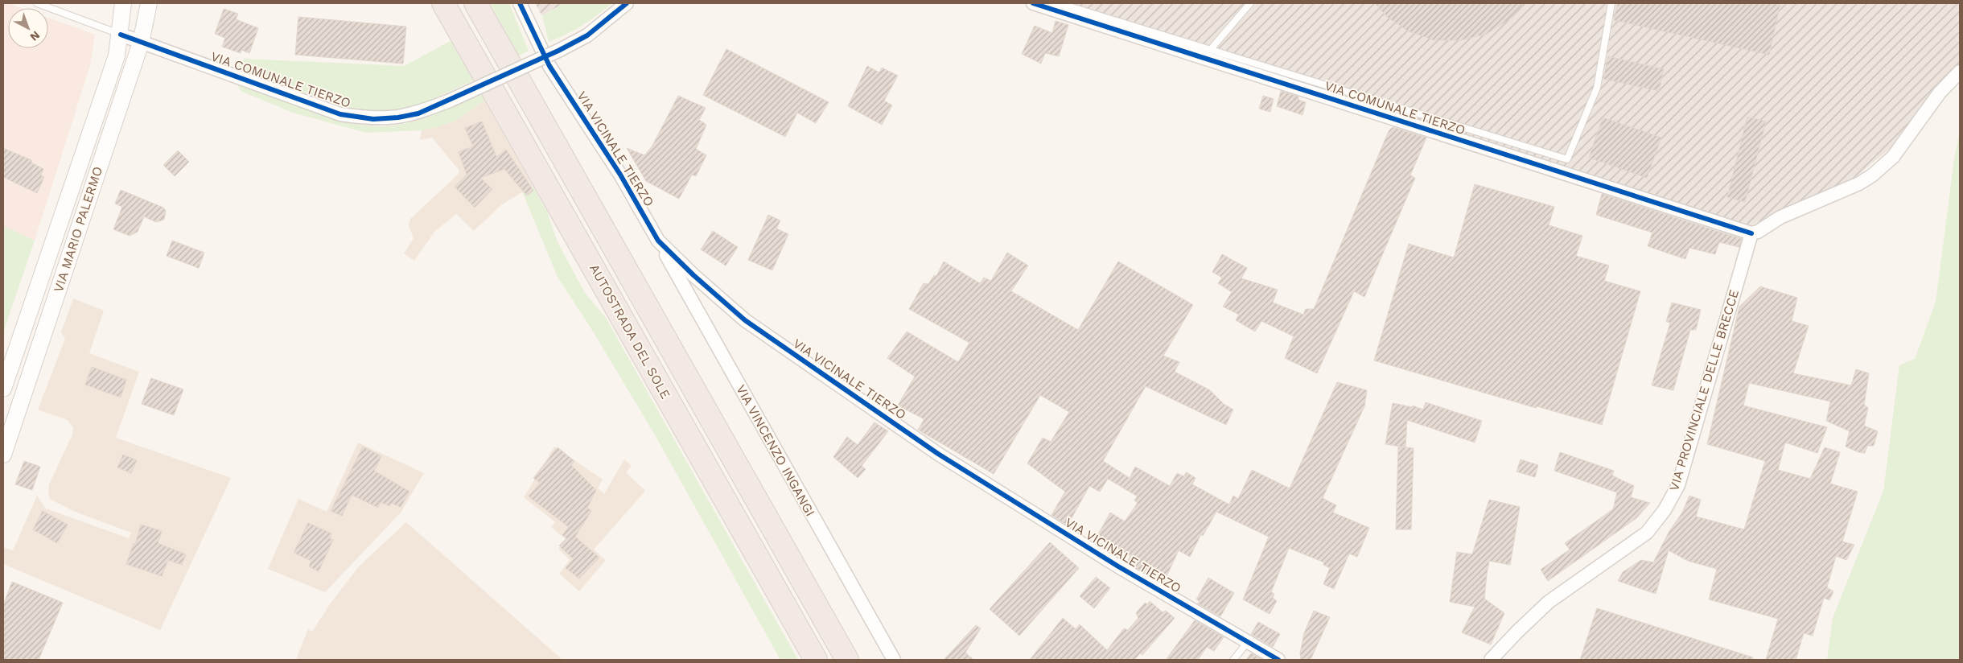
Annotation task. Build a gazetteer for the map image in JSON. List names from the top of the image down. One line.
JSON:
{"streets":{"highway":["AUTOSTRADA DEL SOLE"],"street":["VIA COMUNALE TIERZO","VIA VICINALE TIERZO","VIA MARIO PALERMO","VIA PROVINCIALE DELLE BRECCE","VIA VINCENZO INGANGI"]},"crossings":[["VIA COMUNALE TIERZO","VIA MARIO PALERMO"],["VIA COMUNALE TIERZO","VIA PROVINCIALE DELLE BRECCE"],["VIA VICINALE TIERZO","VIA VINCENZO INGANGI"]],"north":"bottom right"}
